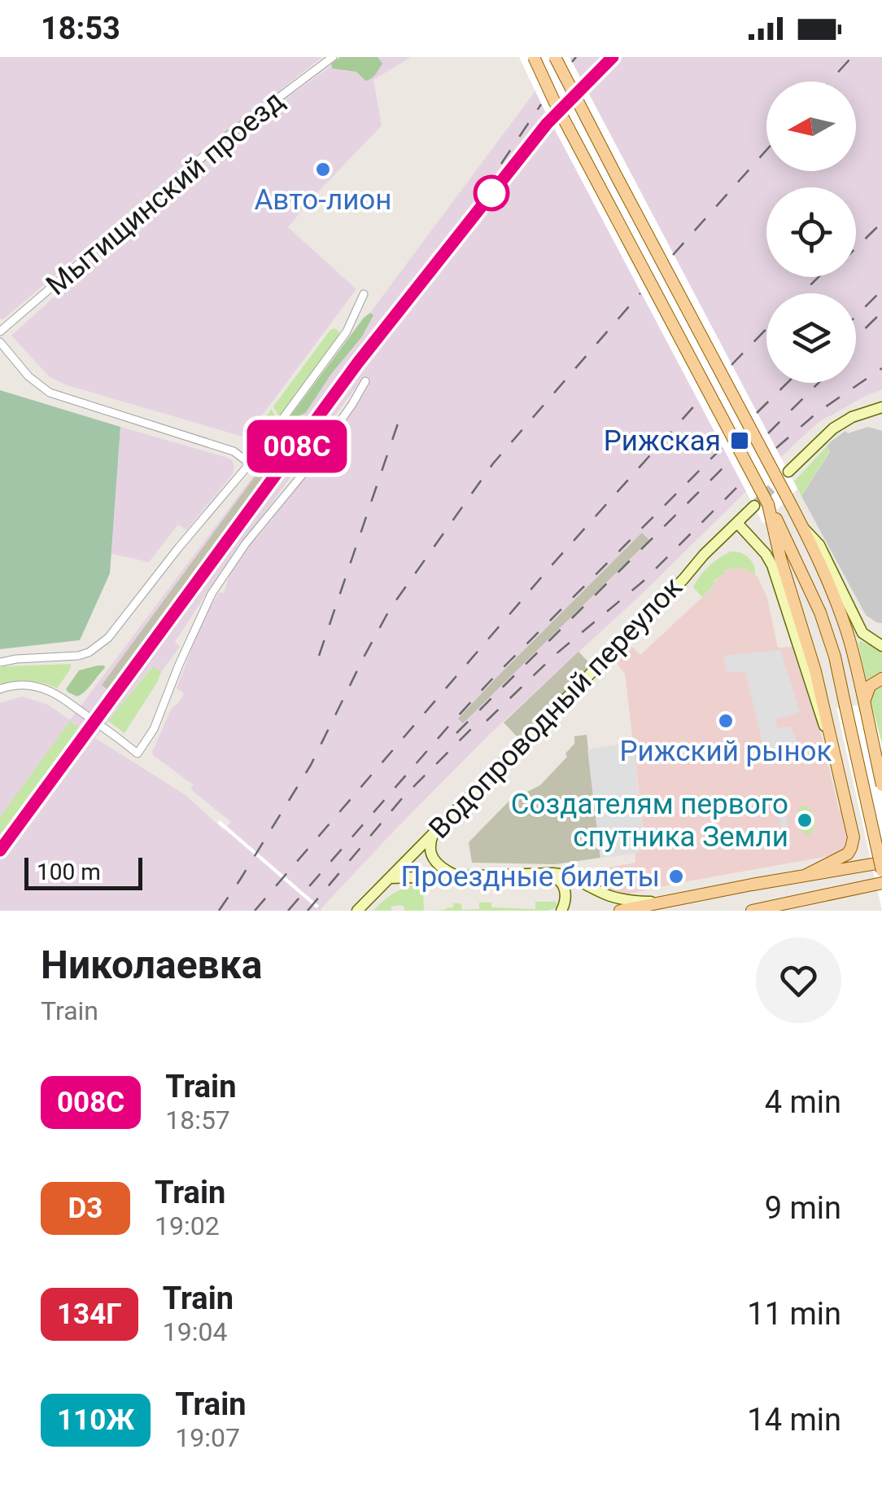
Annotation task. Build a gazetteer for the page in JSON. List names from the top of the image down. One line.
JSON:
{"streets":{"main road":["Водопроводный переулок"],"street":["Мытищинский проезд"]},"places":{"other":["Авто-лион","Рижский рынок","Создателям первого спутника Земли","Проездные билеты"],"transit":["Рижская"]},"scale_bar":"100 m","north":"left","page":{"status":"18:53","on_map":"008С","scale":"100 m","heading":["Николаевка","Train"],"list":[{"mark":"008С","name":"Train","note":"18:57","value":"4 min"},{"mark":"D3","name":"Train","note":"19:02","value":"9 min"},{"mark":"134Г","name":"Train","note":"19:04","value":"11 min"},{"mark":"110Ж","name":"Train","note":"19:07","value":"14 min"}]}}
